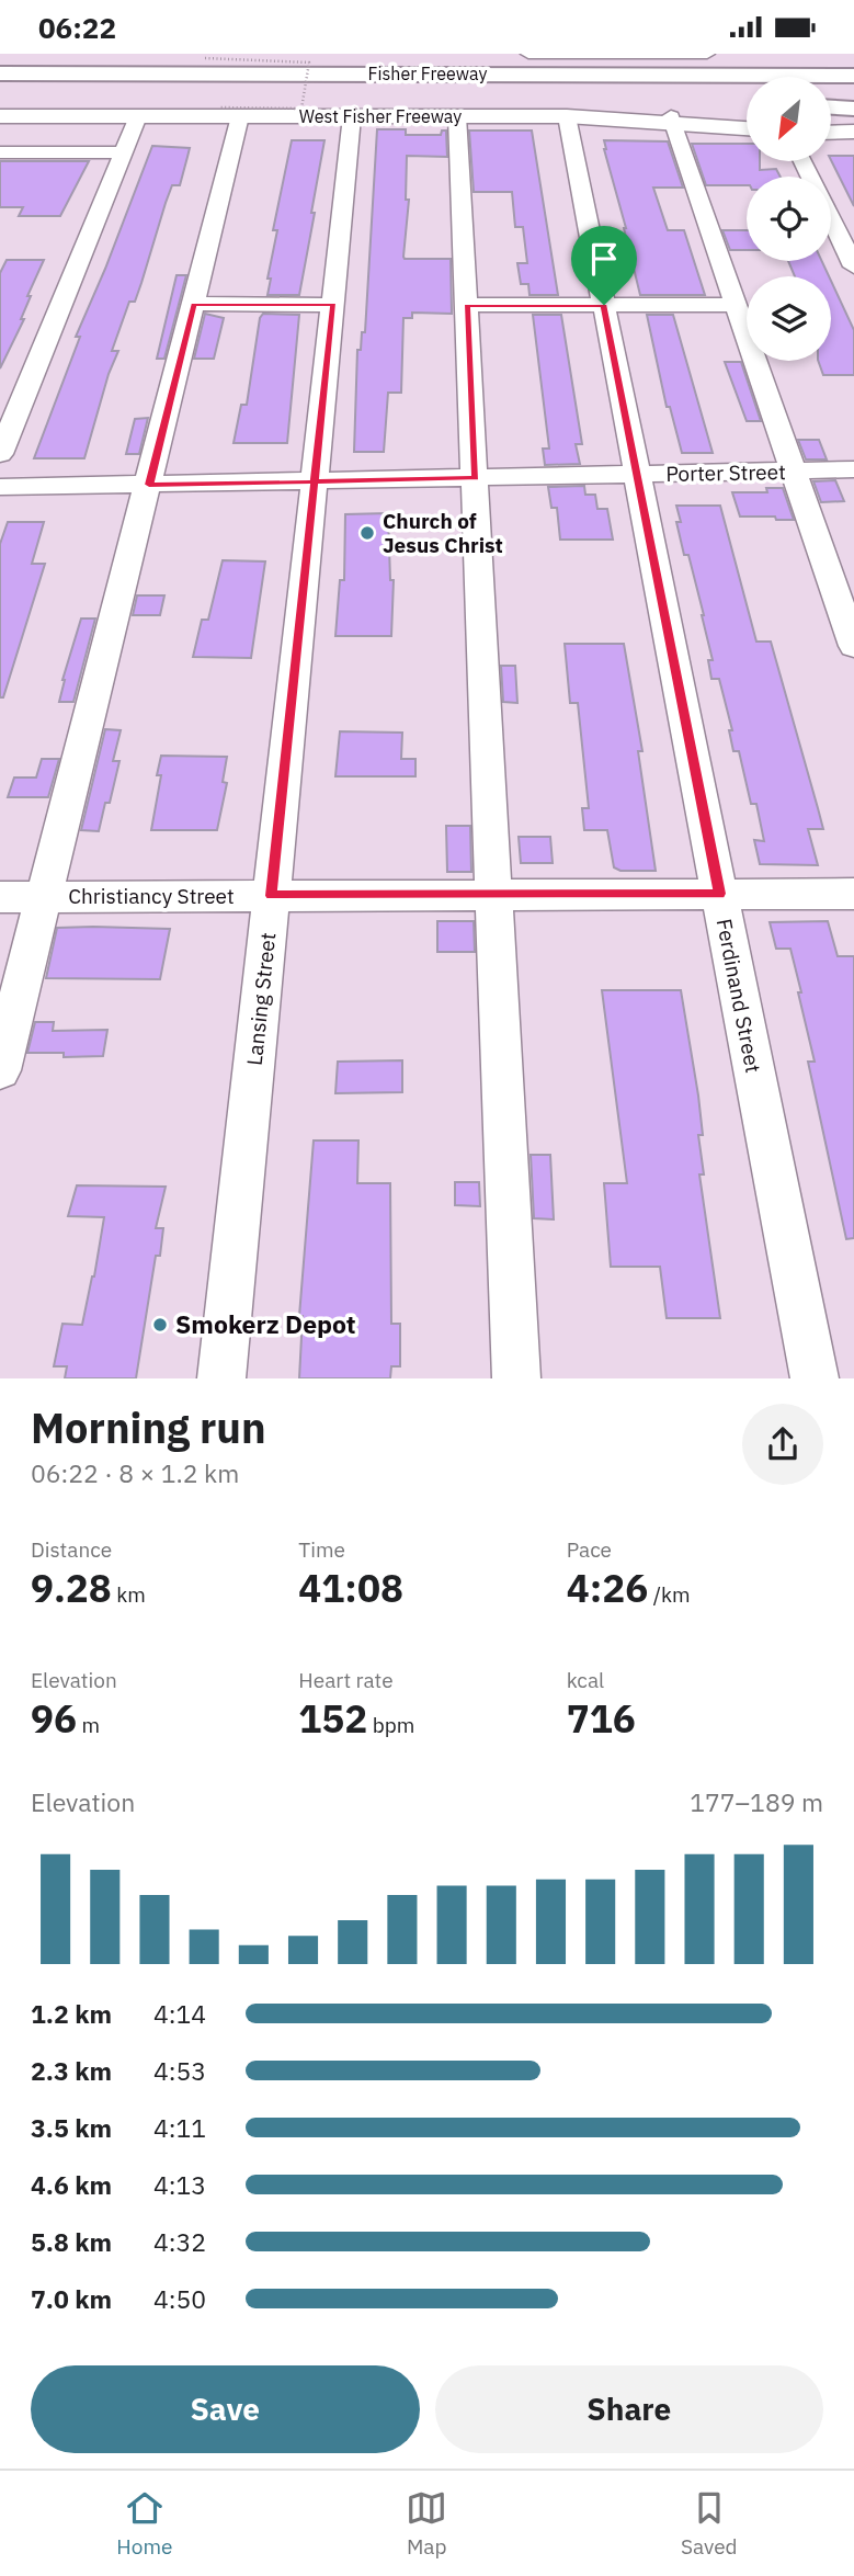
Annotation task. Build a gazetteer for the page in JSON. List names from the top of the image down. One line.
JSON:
{"streets":{"highway":["Fisher Freeway"],"main road":["West Fisher Freeway"],"street":["Porter Street","Christiancy Street","Ferdinand Street","Lansing Street"]},"crossings":[["West Fisher Freeway","Ferdinand Street"],["West Fisher Freeway","Lansing Street"],["Porter Street","Ferdinand Street"],["Porter Street","Lansing Street"],["Christiancy Street","Ferdinand Street"],["Christiancy Street","Lansing Street"]],"places":["Church of Jesus Christ","Smokerz Depot"],"north":"bottom left","page":{"status":"06:22","heading":["Morning run","06:22 · 8 × 1.2 km"],"stats":[["Distance","9.28 km"],["Time","41:08"],["Pace","4:26 /km"],["Elevation","96 m"],["Heart rate","152 bpm"],["kcal","716"]],"chart":["Elevation","177–189 m"],"list":[{"name":"1.2 km","note":"4:14"},{"name":"2.3 km","note":"4:53"},{"name":"3.5 km","note":"4:11"},{"name":"4.6 km","note":"4:13"},{"name":"5.8 km","note":"4:32"},{"name":"7.0 km","note":"4:50"}],"buttons":["Save","Share"],"tabs":["Home","Map","Saved"]}}
